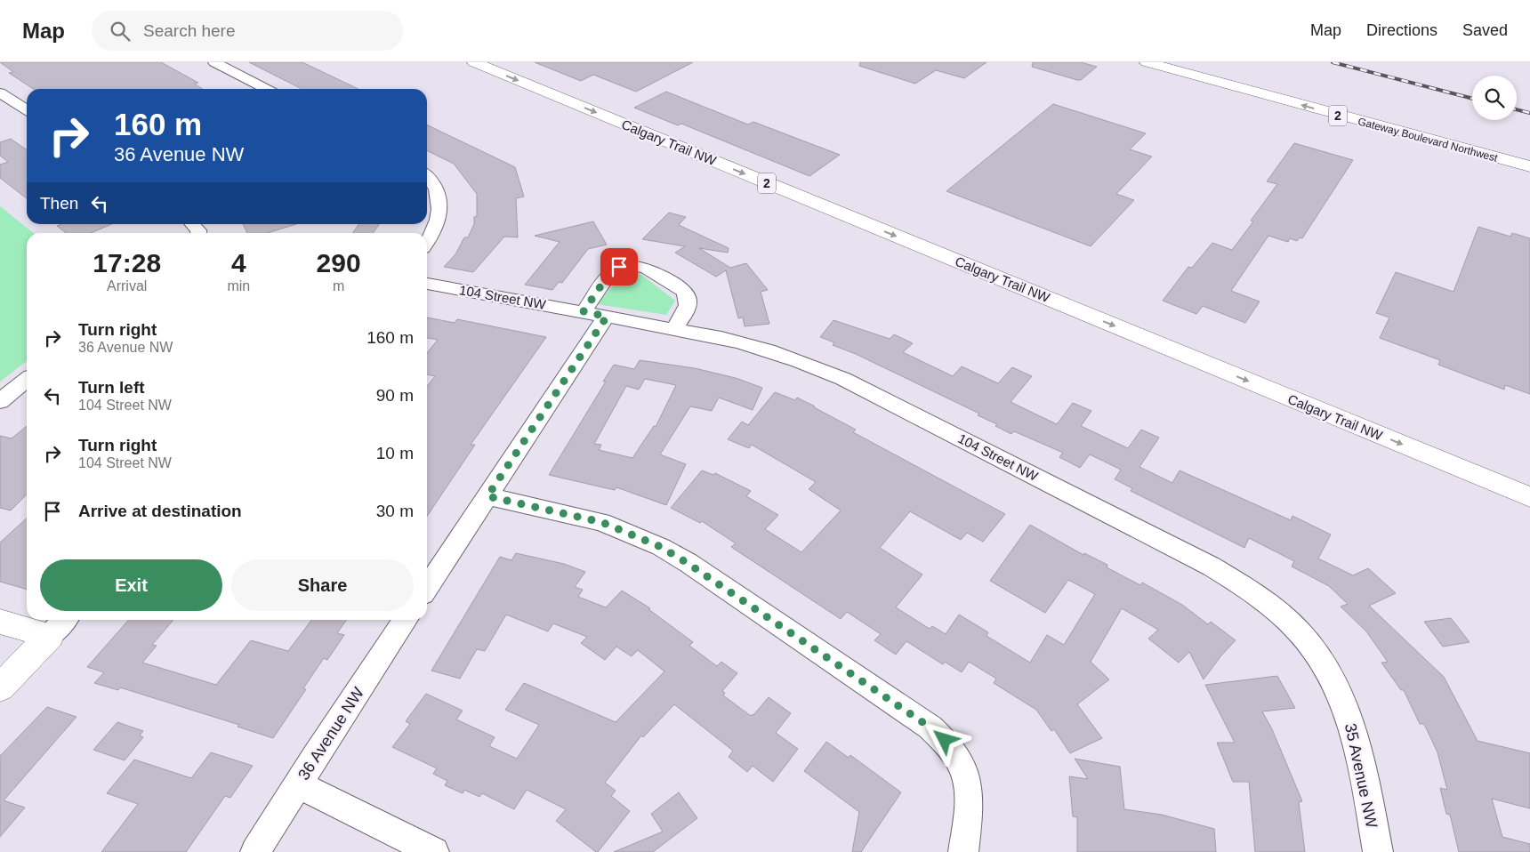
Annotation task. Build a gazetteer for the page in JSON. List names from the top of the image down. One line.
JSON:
{"streets":{"main road":["2","Gateway Boulevard Northwest","Calgary Trail NW"],"street":["104 Street NW","36 Avenue NW","35 Avenue NW"]},"crossings":[["104 Street NW","35 Avenue NW"]],"one_way":["Gateway Boulevard Northwest","Calgary Trail NW"],"page":{"header":"Map","search":"Search here","nav":["Map","Directions","Saved"],"turn":["160 m","36 Avenue NW"],"then":"Then","eta":["17:28","Arrival","4","min","290","m"],"list":[{"name":"Turn right","note":"36 Avenue NW","value":"160 m"},{"name":"Turn left","note":"104 Street NW","value":"90 m"},{"name":"Turn right","note":"104 Street NW","value":"10 m"},{"name":"Arrive at destination","value":"30 m"}],"buttons":["Exit","Share"]}}
